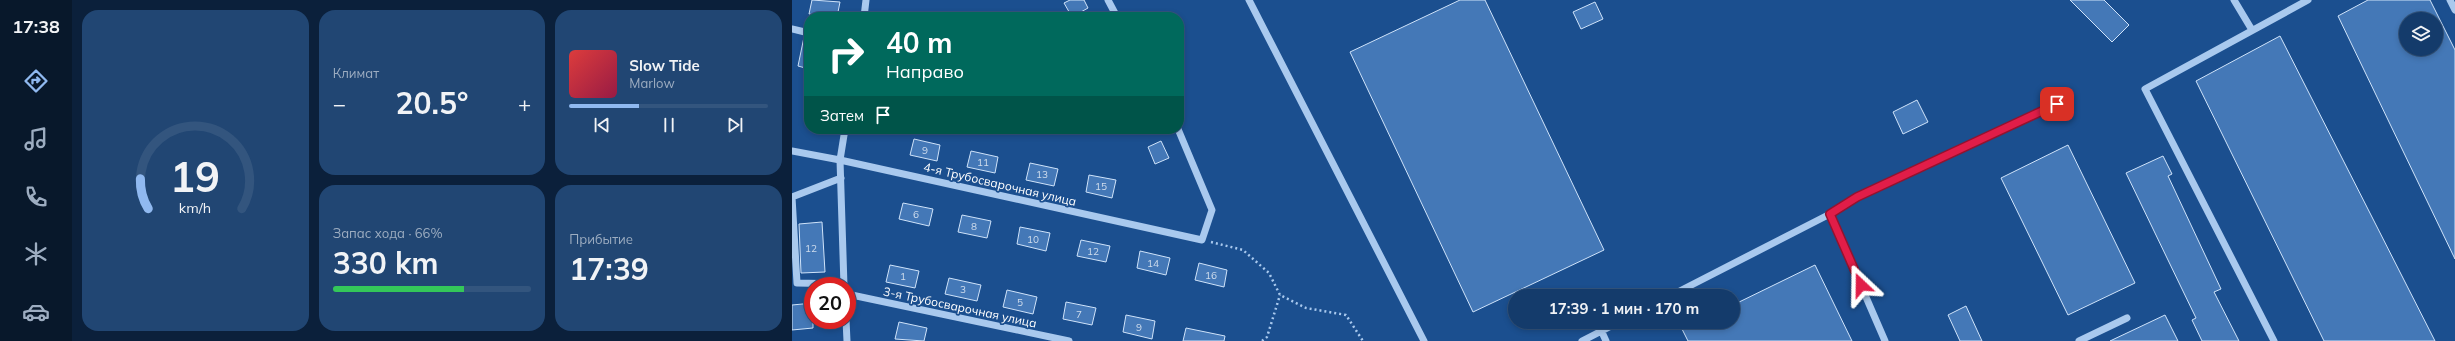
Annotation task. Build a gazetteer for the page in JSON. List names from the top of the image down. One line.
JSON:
{"streets":{"street":["4-я Трубосварочная улица","3-я Трубосварочная улица"]},"house_numbers":["9","11","13","15","6","8","10","12","12","14","16","1","3","5","7","9"],"page":{"tabs":"17:38","tile":["Климат",["Запас хода · 66%","330 km"],["Прибытие","17:39"]],"turn":["40 m","Направо"],"song":["Slow Tide","Marlow"],"heat":["−","20.5°","+"],"then":"Затем","limit":"20","trip":"17:39 · 1 мин · 170 m","gauge":["19","km/h"]}}
